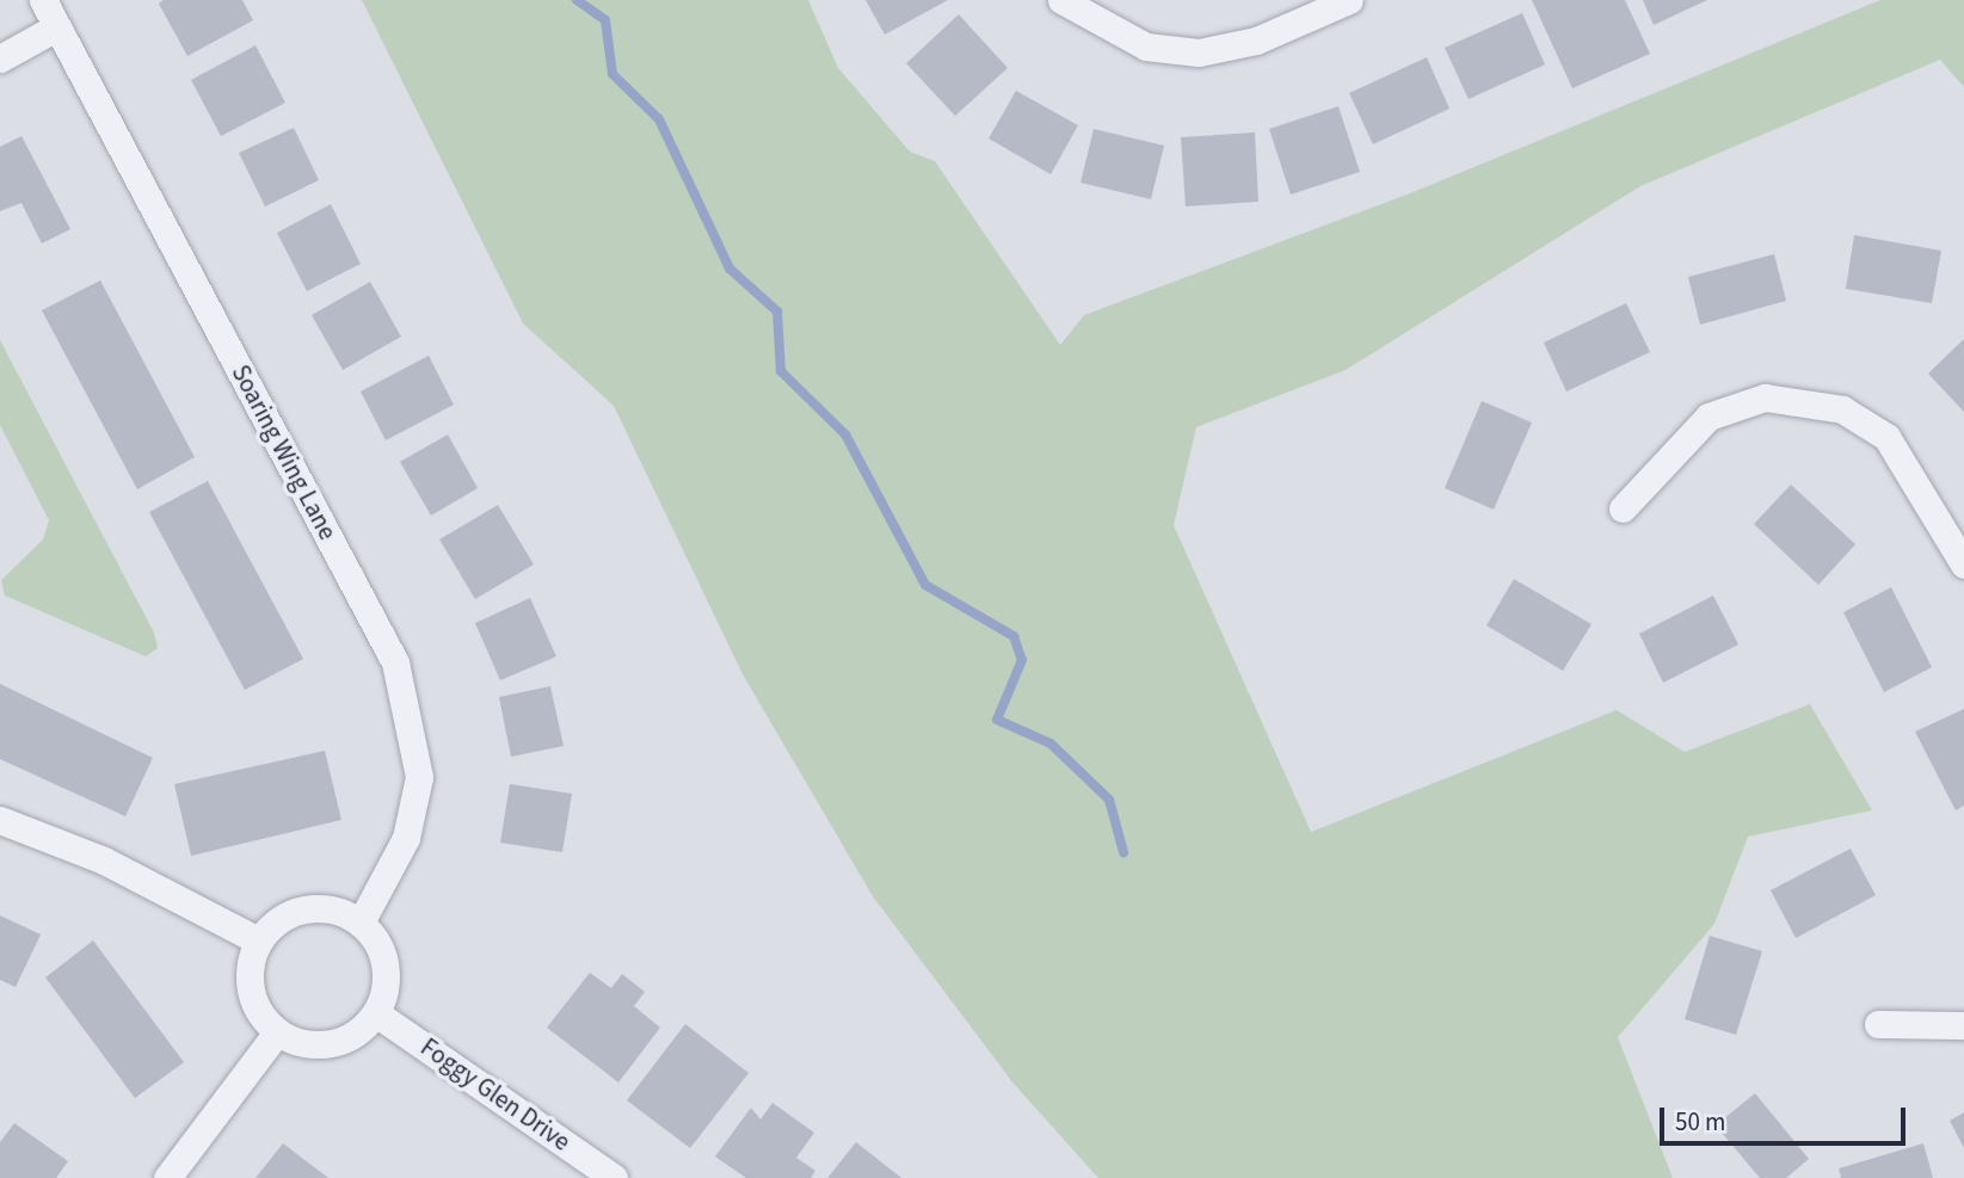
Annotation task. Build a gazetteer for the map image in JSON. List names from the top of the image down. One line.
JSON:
{"streets":{"street":["Soaring Wing Lane","Foggy Glen Drive"]},"crossings":[["Soaring Wing Lane","Foggy Glen Drive"]],"scale_bar":"50 m"}
